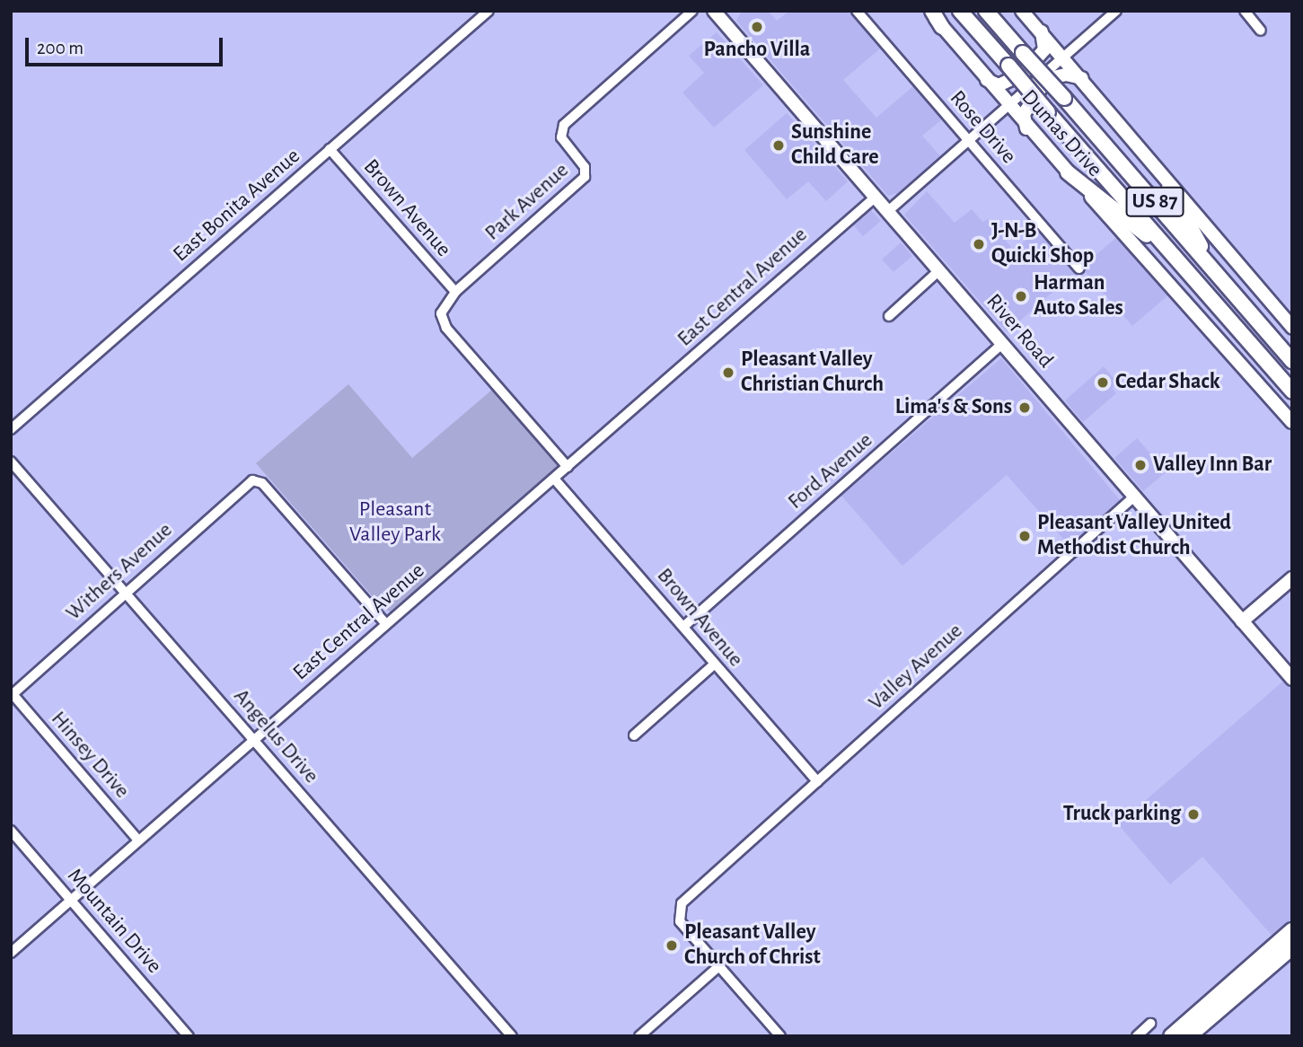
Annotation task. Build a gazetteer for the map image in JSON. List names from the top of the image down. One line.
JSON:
{"streets":{"highway":["US 87"],"main road":["Dumas Drive","River Road"],"street":["Rose Drive","Park Avenue","East Bonita Avenue","Brown Avenue","East Central Avenue","Ford Avenue","Withers Avenue","Valley Avenue","Angelus Drive","Hinsey Drive","Mountain Drive"]},"crossings":[["Park Avenue","Brown Avenue"],["Park Avenue","East Central Avenue"],["East Bonita Avenue","Brown Avenue"],["Brown Avenue","East Central Avenue"],["Brown Avenue","Ford Avenue"],["Brown Avenue","Valley Avenue"],["East Central Avenue","River Road"],["East Central Avenue","Withers Avenue"],["East Central Avenue","Angelus Drive"],["East Central Avenue","Hinsey Drive"],["East Central Avenue","Mountain Drive"],["River Road","Ford Avenue"],["River Road","Valley Avenue"],["Withers Avenue","Angelus Drive"],["Withers Avenue","Hinsey Drive"]],"parks":["Pleasant Valley Park"],"places":["Pancho Villa","Sunshine Child Care","J-N-B Quicki Shop","Harman Auto Sales","Pleasant Valley Christian Church","Cedar Shack","Lima's & Sons","Valley Inn Bar","Pleasant Valley United Methodist Church","Truck parking","Pleasant Valley Church of Christ"],"scale_bar":"200 m"}
